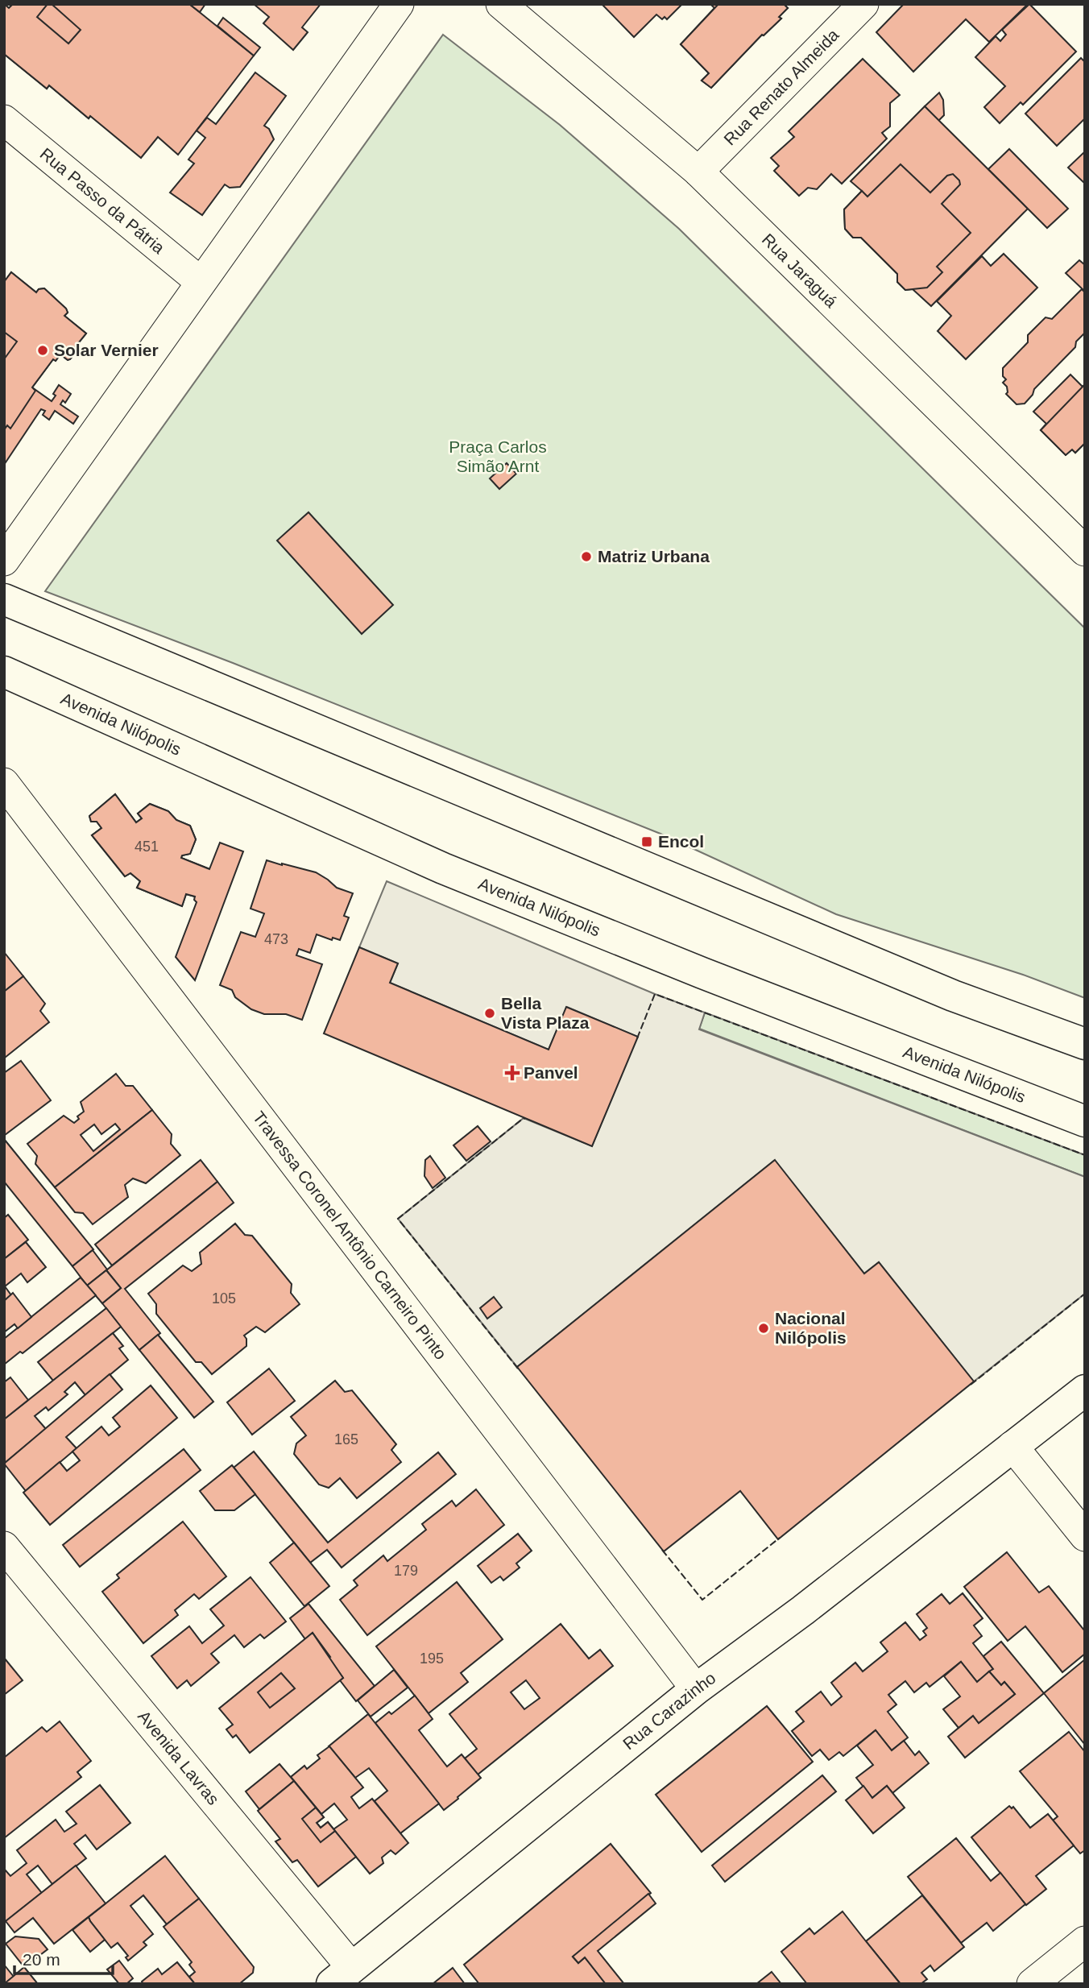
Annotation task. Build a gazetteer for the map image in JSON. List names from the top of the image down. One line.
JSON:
{"streets":{"main road":["Avenida Nilópolis","Rua Carazinho"],"street":["Rua Renato Almeida","Rua Passo da Pátria","Rua Jaraguá","Travessa Coronel Antônio Carneiro Pinto","Avenida Lavras"]},"crossings":[["Rua Renato Almeida","Rua Jaraguá"],["Travessa Coronel Antônio Carneiro Pinto","Rua Carazinho"],["Rua Carazinho","Avenida Lavras"]],"parks":["Praça Carlos Simão Arnt"],"places":{"other":["Solar Vernier","Matriz Urbana","Bella Vista Plaza","Nacional Nilópolis"],"transit":["Encol"],"health":["Panvel"]},"house_numbers":["451","473","105","165","179","195"],"scale_bar":"20 m"}
